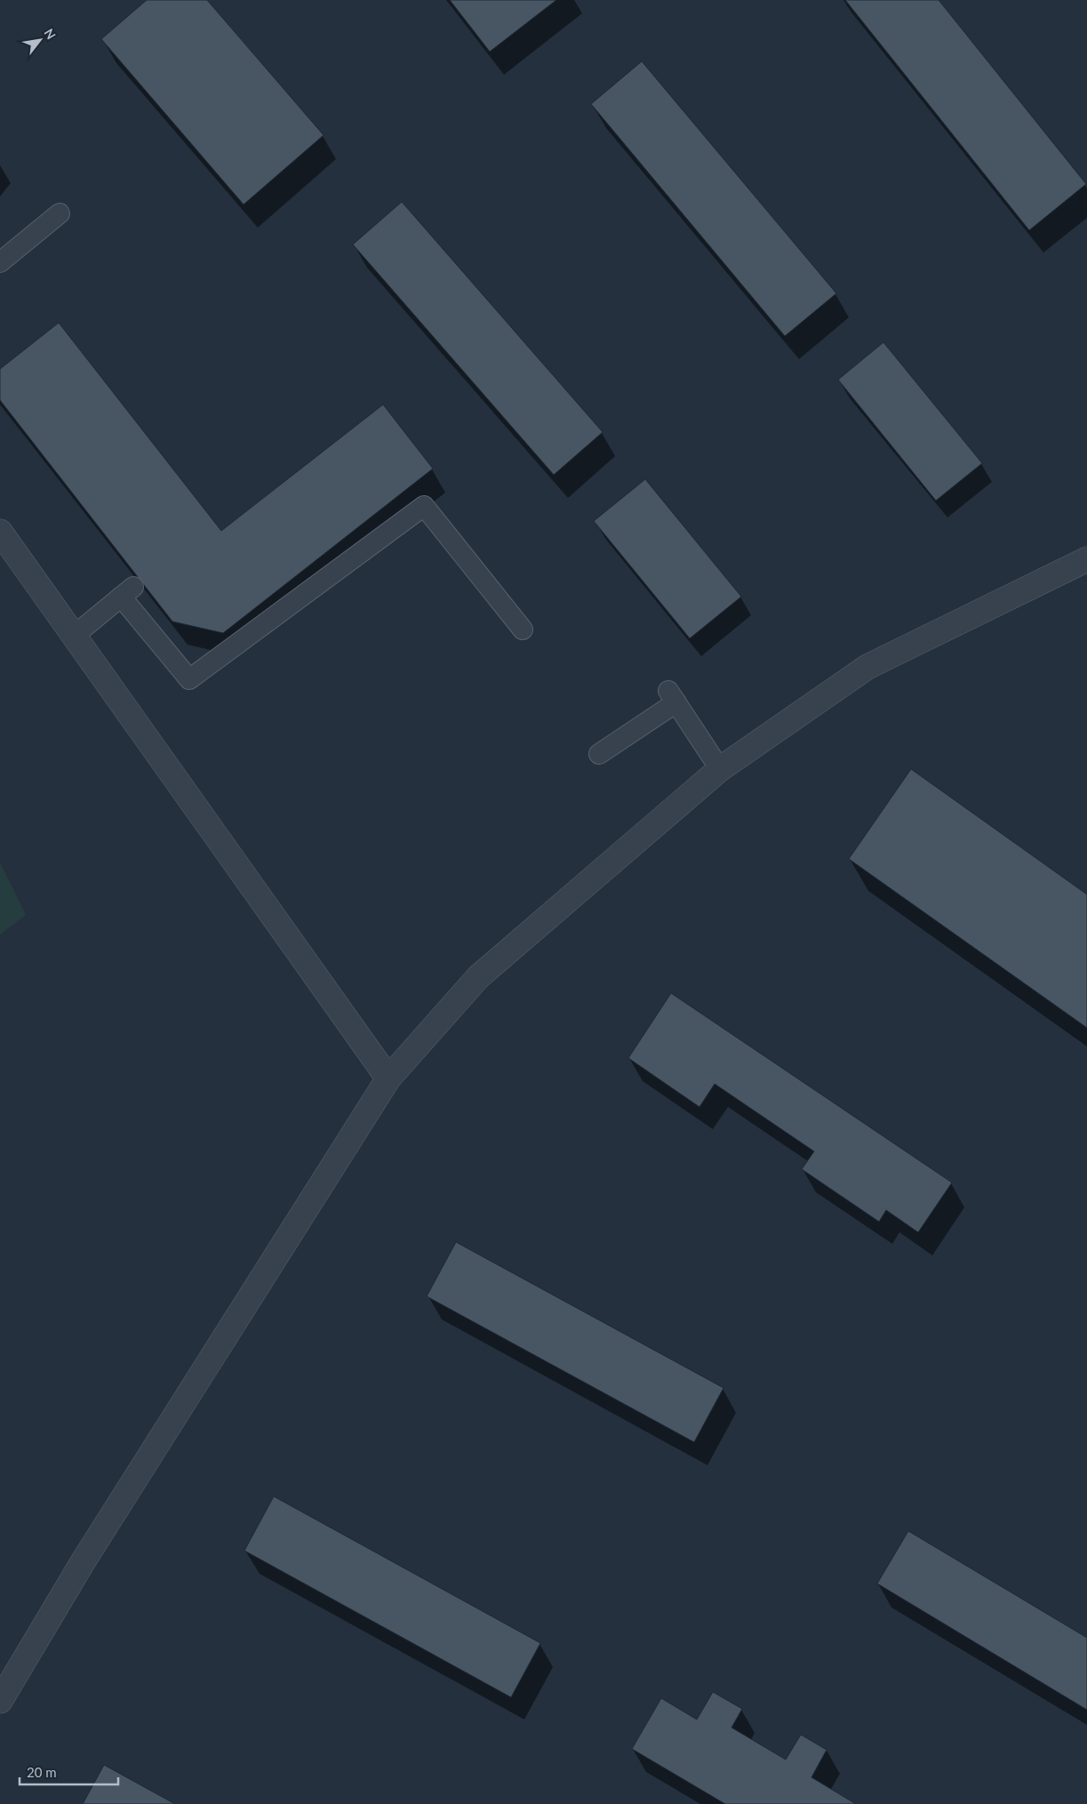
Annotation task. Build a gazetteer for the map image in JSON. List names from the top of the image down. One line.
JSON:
{"scale_bar":"20 m","north":"top right"}
